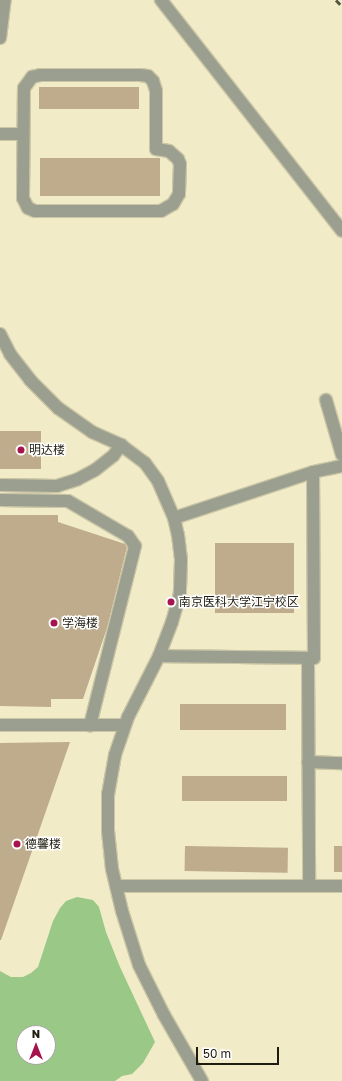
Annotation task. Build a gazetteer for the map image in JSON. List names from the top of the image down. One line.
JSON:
{"places":["明达楼","南京医科大学江宁校区","学海楼","德馨楼"],"scale_bar":"50 m","north":"top"}
